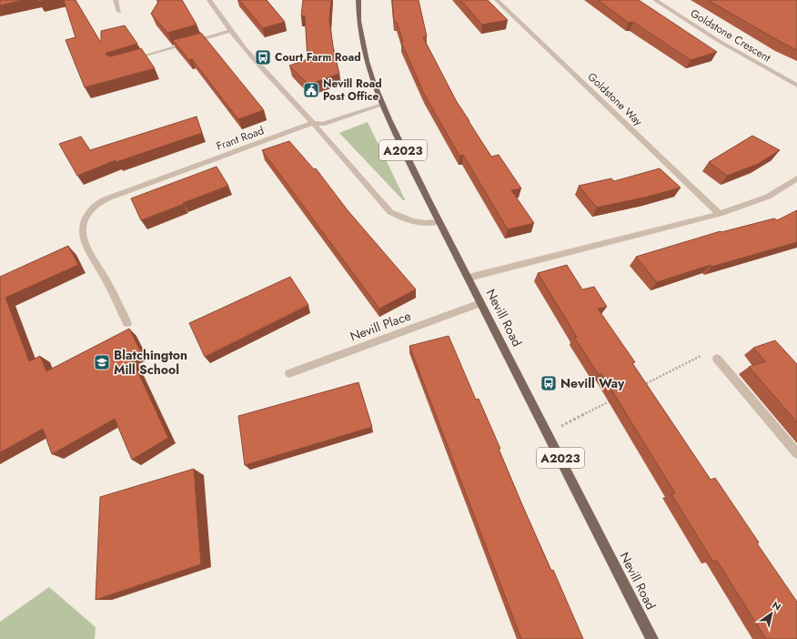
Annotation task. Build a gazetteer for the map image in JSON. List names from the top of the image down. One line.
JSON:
{"streets":{"main road":["A2023","Nevill Road"],"street":["Goldstone Crescent","Goldstone Way","Frant Road","Nevill Place"]},"crossings":[["Frant Road","Nevill Road"],["Nevill Road","Nevill Place"]],"places":{"bus stop":["Court Farm Road","Nevill Way"],"public building":["Nevill Road Post Office"],"school or university":["Blatchington Mill School"]},"north":"top right"}
